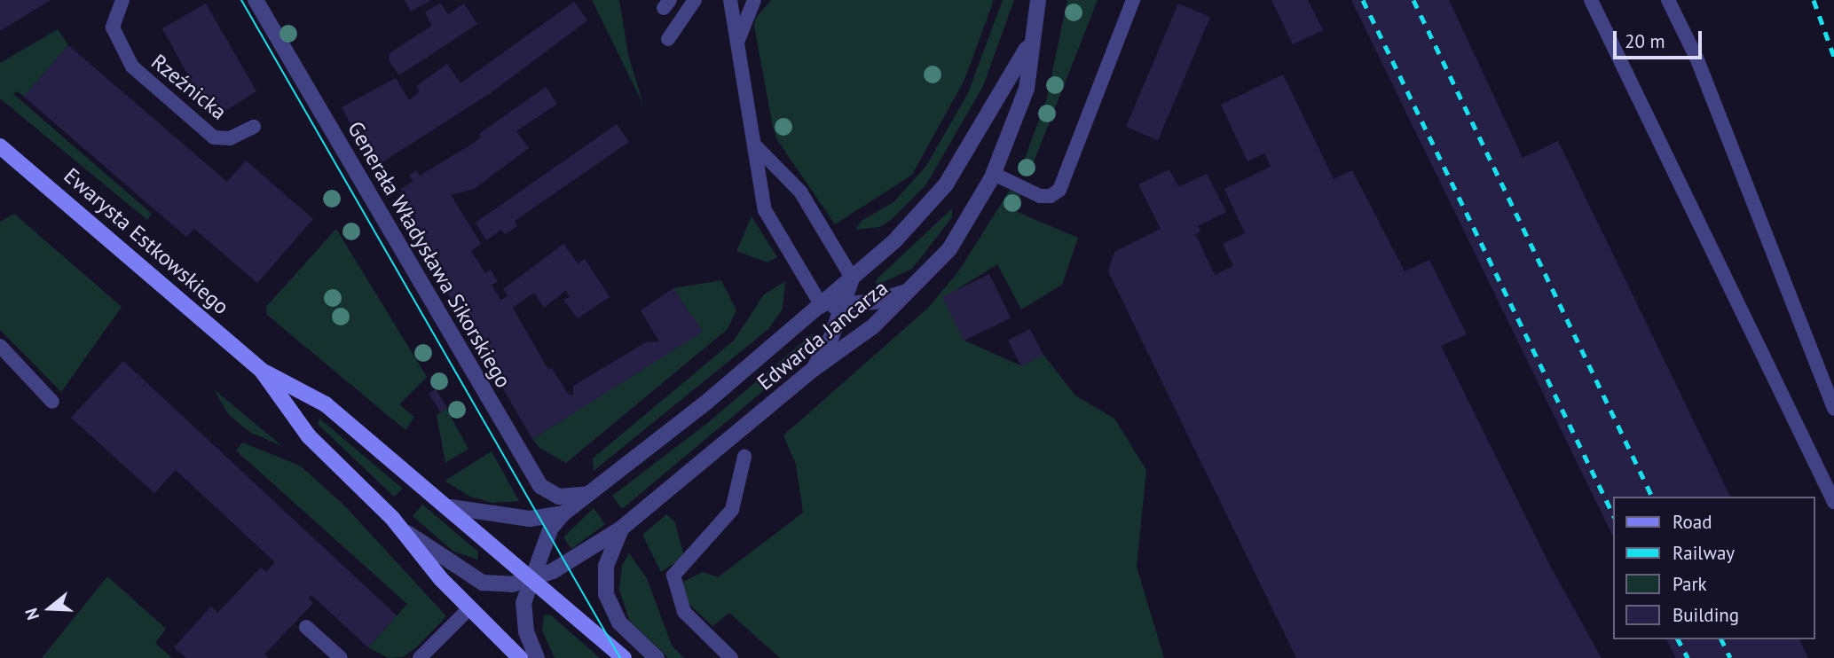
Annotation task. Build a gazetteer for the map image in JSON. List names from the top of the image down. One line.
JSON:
{"streets":{"main road":["Ewarysta Estkowskiego"],"street":["Generała Władysława Sikorskiego","Edwarda Jancarza"],"lane":["Rzeźnicka"]},"crossings":[["Ewarysta Estkowskiego","Edwarda Jancarza"],["Generała Władysława Sikorskiego","Edwarda Jancarza"]],"legend":["Road","Railway","Park","Building"],"scale_bar":"20 m","north":"left"}
